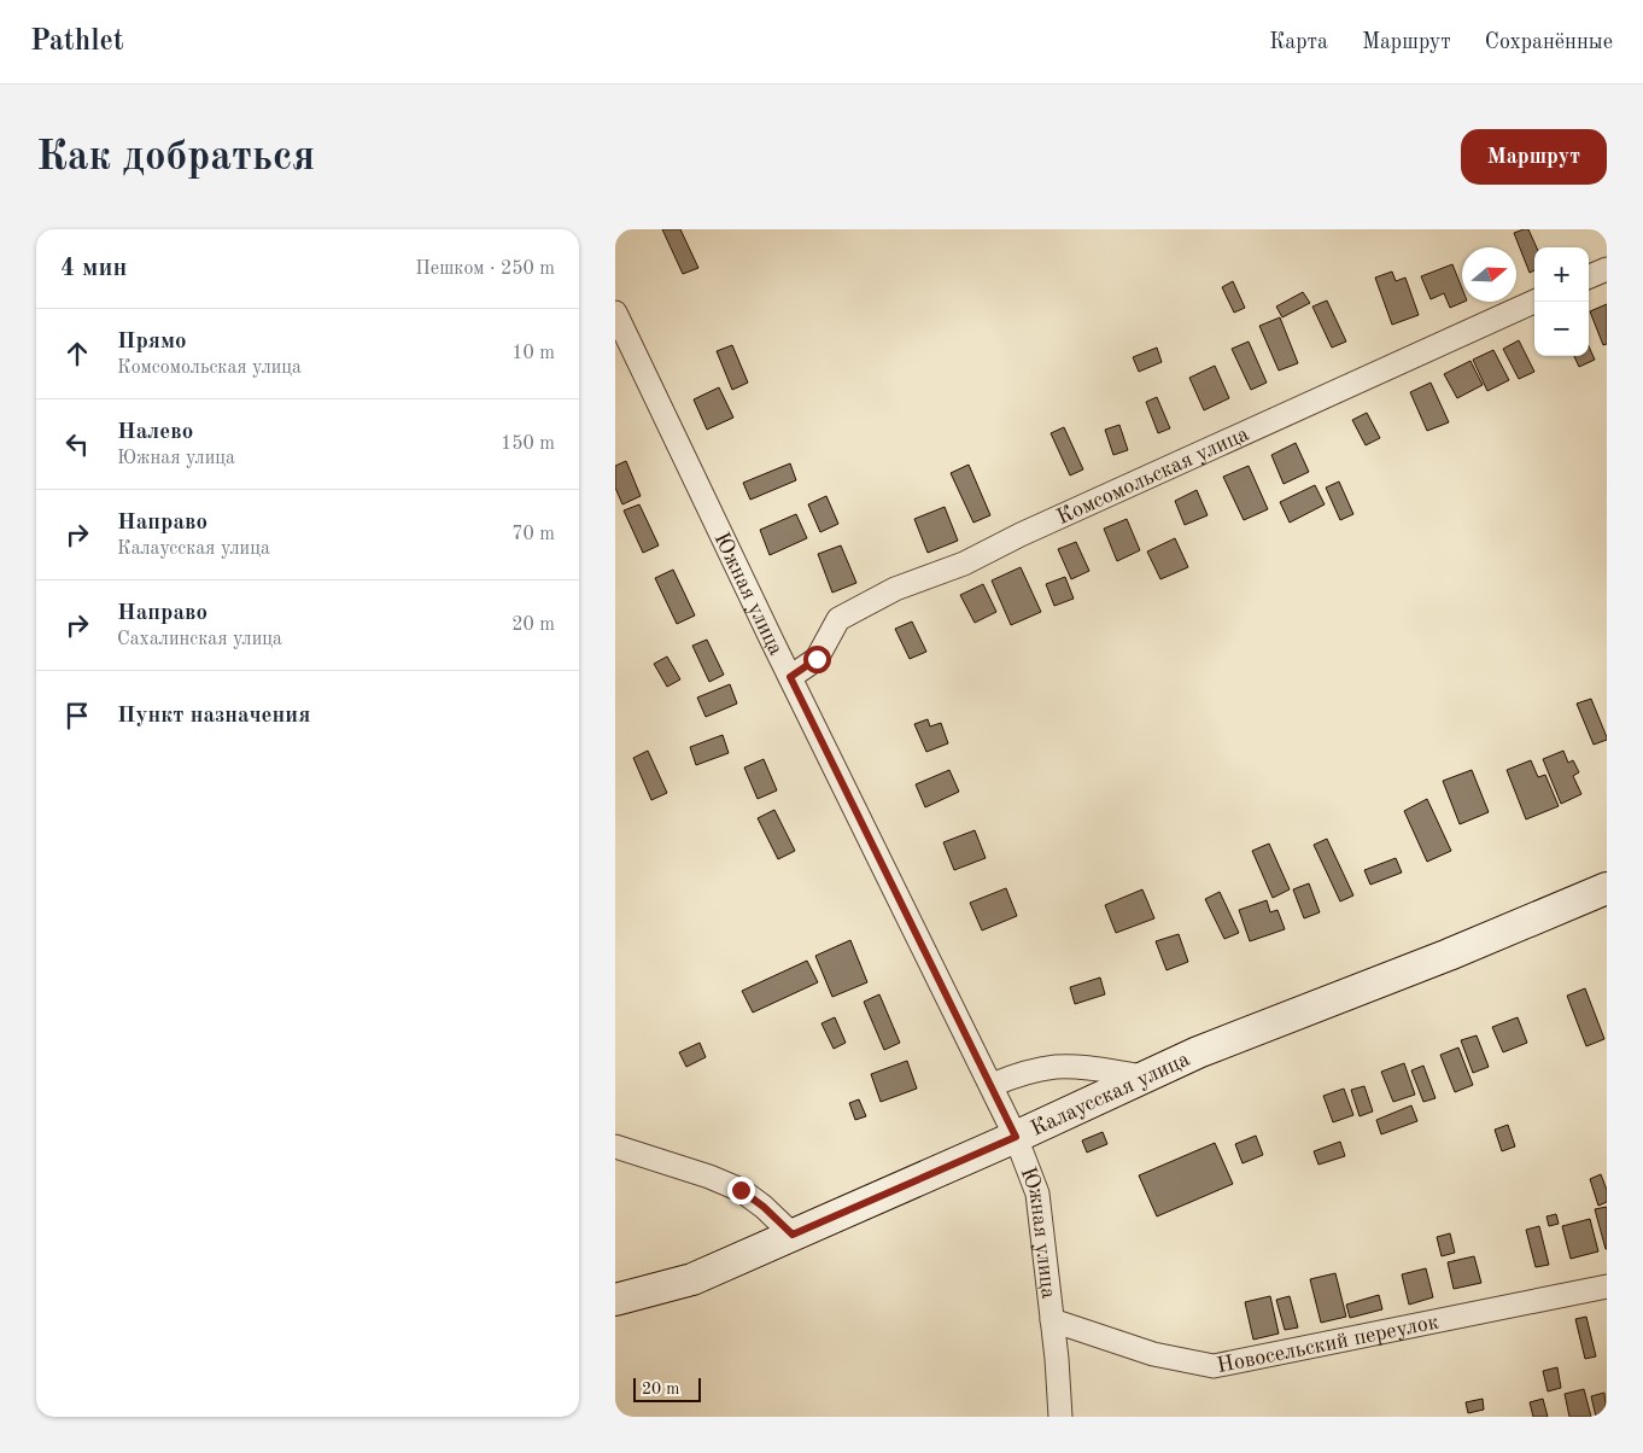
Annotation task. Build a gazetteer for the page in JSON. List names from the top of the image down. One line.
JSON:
{"streets":{"street":["Комсомольская улица","Южная улица","Калаусская улица","Новосельский переулок"]},"crossings":[["Комсомольская улица","Южная улица"],["Южная улица","Калаусская улица"],["Южная улица","Новосельский переулок"]],"scale_bar":"20 m","north":"right","page":{"header":"Pathlet","nav":["Карта","Маршрут","Сохранённые"],"buttons":"Маршрут","title":"Как добраться","heading":["4 мин","Пешком · 250 m"],"map_buttons":["+","−"],"list":[["Прямо","Комсомольская улица","10 m"],["Налево","Южная улица","150 m"],["Направо","Калаусская улица","70 m"],["Направо","Сахалинская улица","20 m"],"Пункт назначения"],"scale":"20 m"}}
